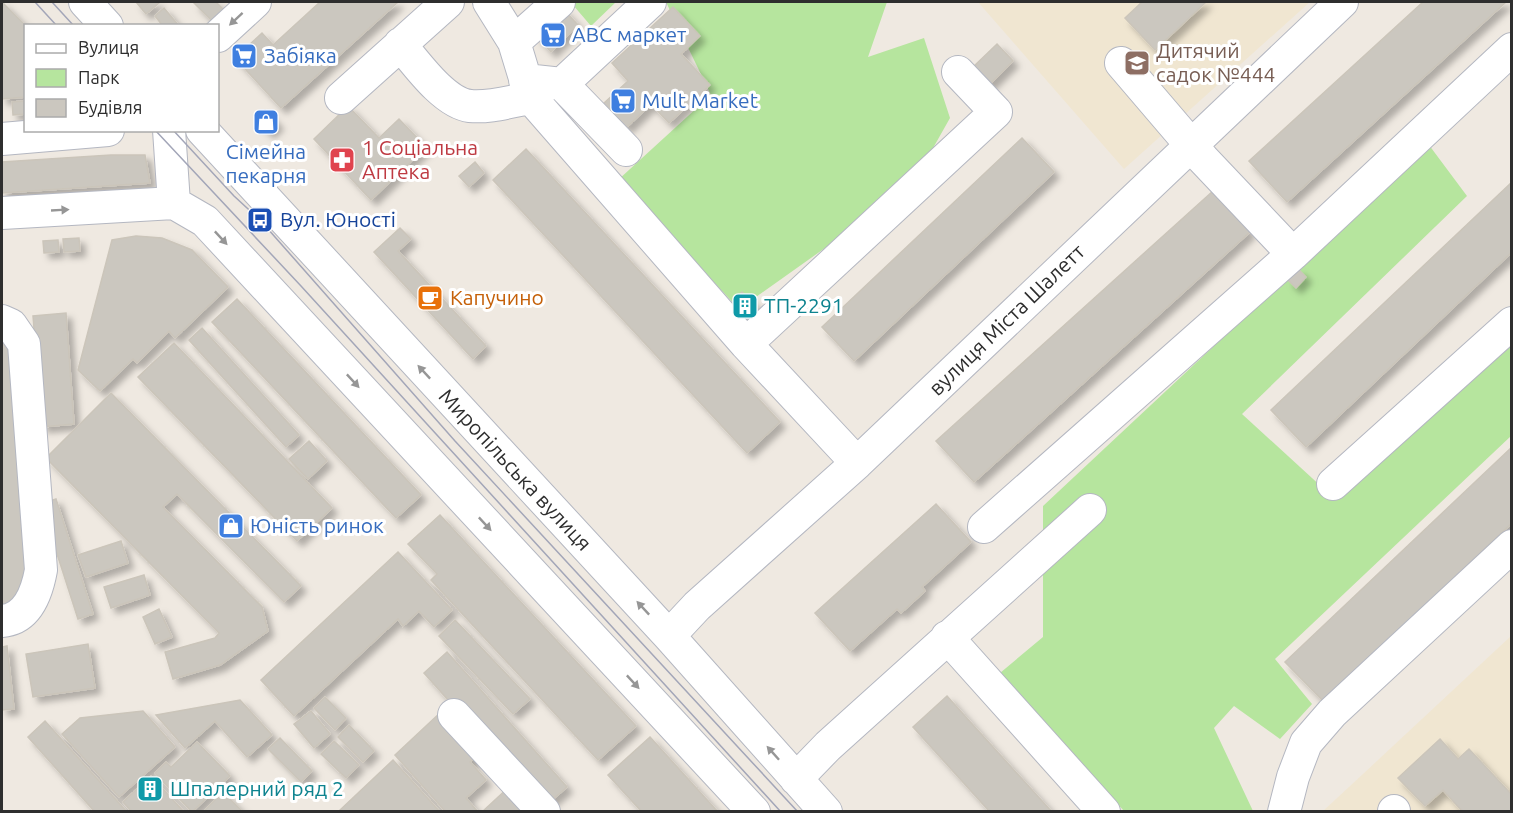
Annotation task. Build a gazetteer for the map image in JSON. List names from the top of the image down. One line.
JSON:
{"streets":{"street":["вулиця Міста Шалетт","Миропільська вулиця"]},"crossings":[["вулиця Міста Шалетт","Миропільська вулиця"]],"places":{"supermarket":["АВС маркет","Забіяка","Mult Market"],"school or university":["Дитячий садок №444"],"shop":["Сімейна пекарня","Юність ринок"],"pharmacy":["1 Соціальна Аптека"],"bus stop":["Вул. Юності"],"cafe":["Капучино"],"building":["ТП-2291","Шпалерний ряд 2"]},"legend":["Вулиця","Парк","Будівля"]}
